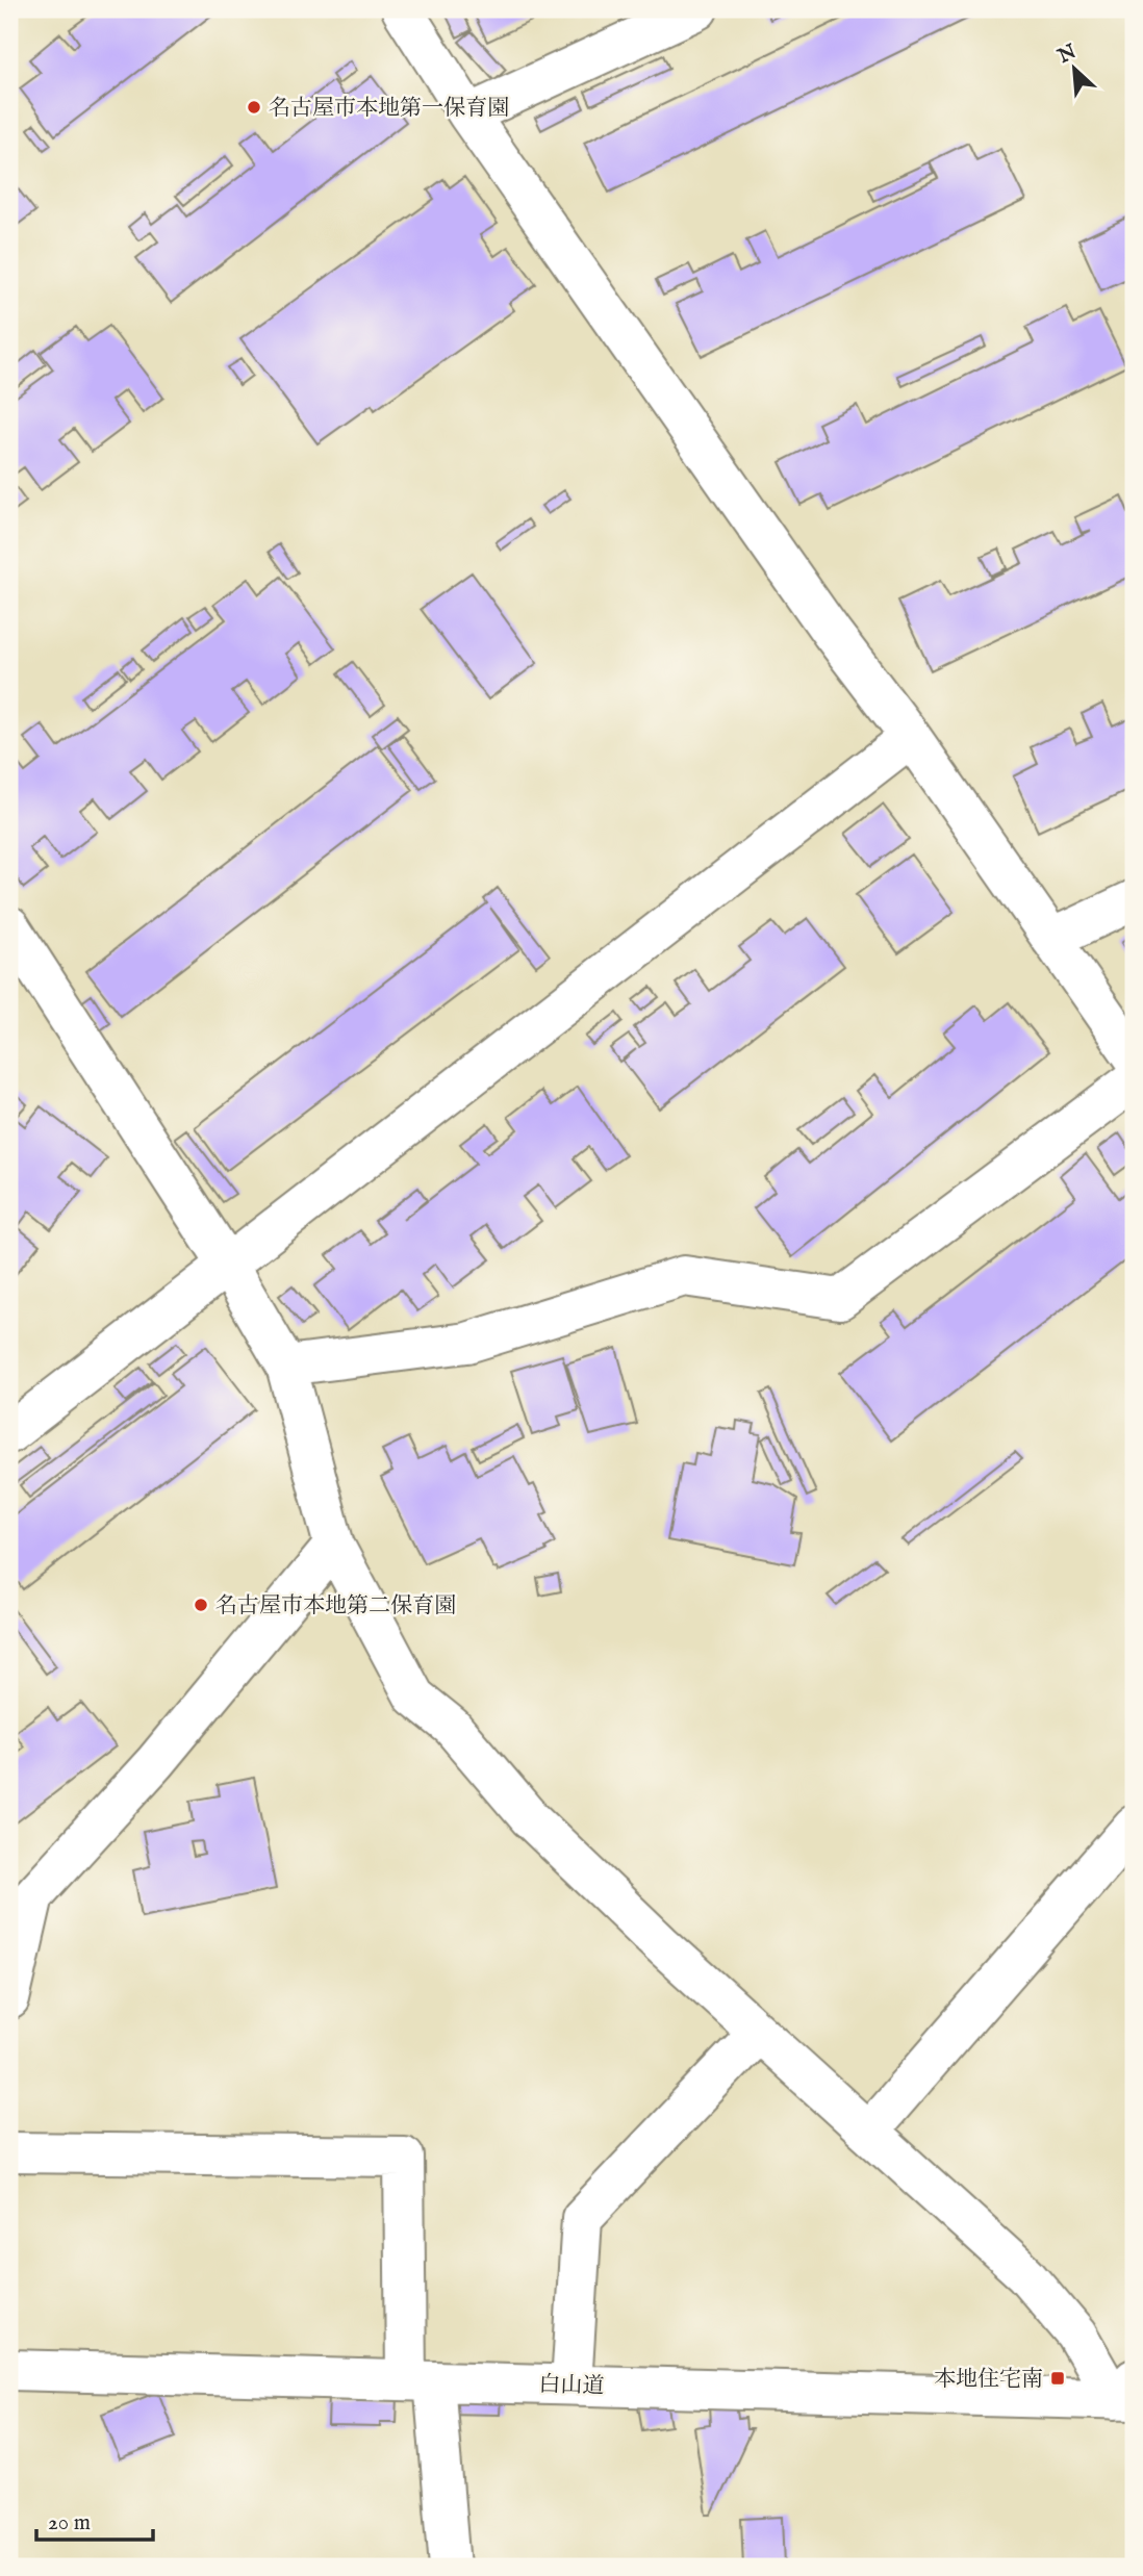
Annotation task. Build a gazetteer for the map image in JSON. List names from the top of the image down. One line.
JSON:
{"streets":{"street":["白山道"]},"places":{"other":["名古屋市本地第一保育園","名古屋市本地第二保育園"],"transit":["本地住宅南"]},"scale_bar":"20 m","north":"top left"}
